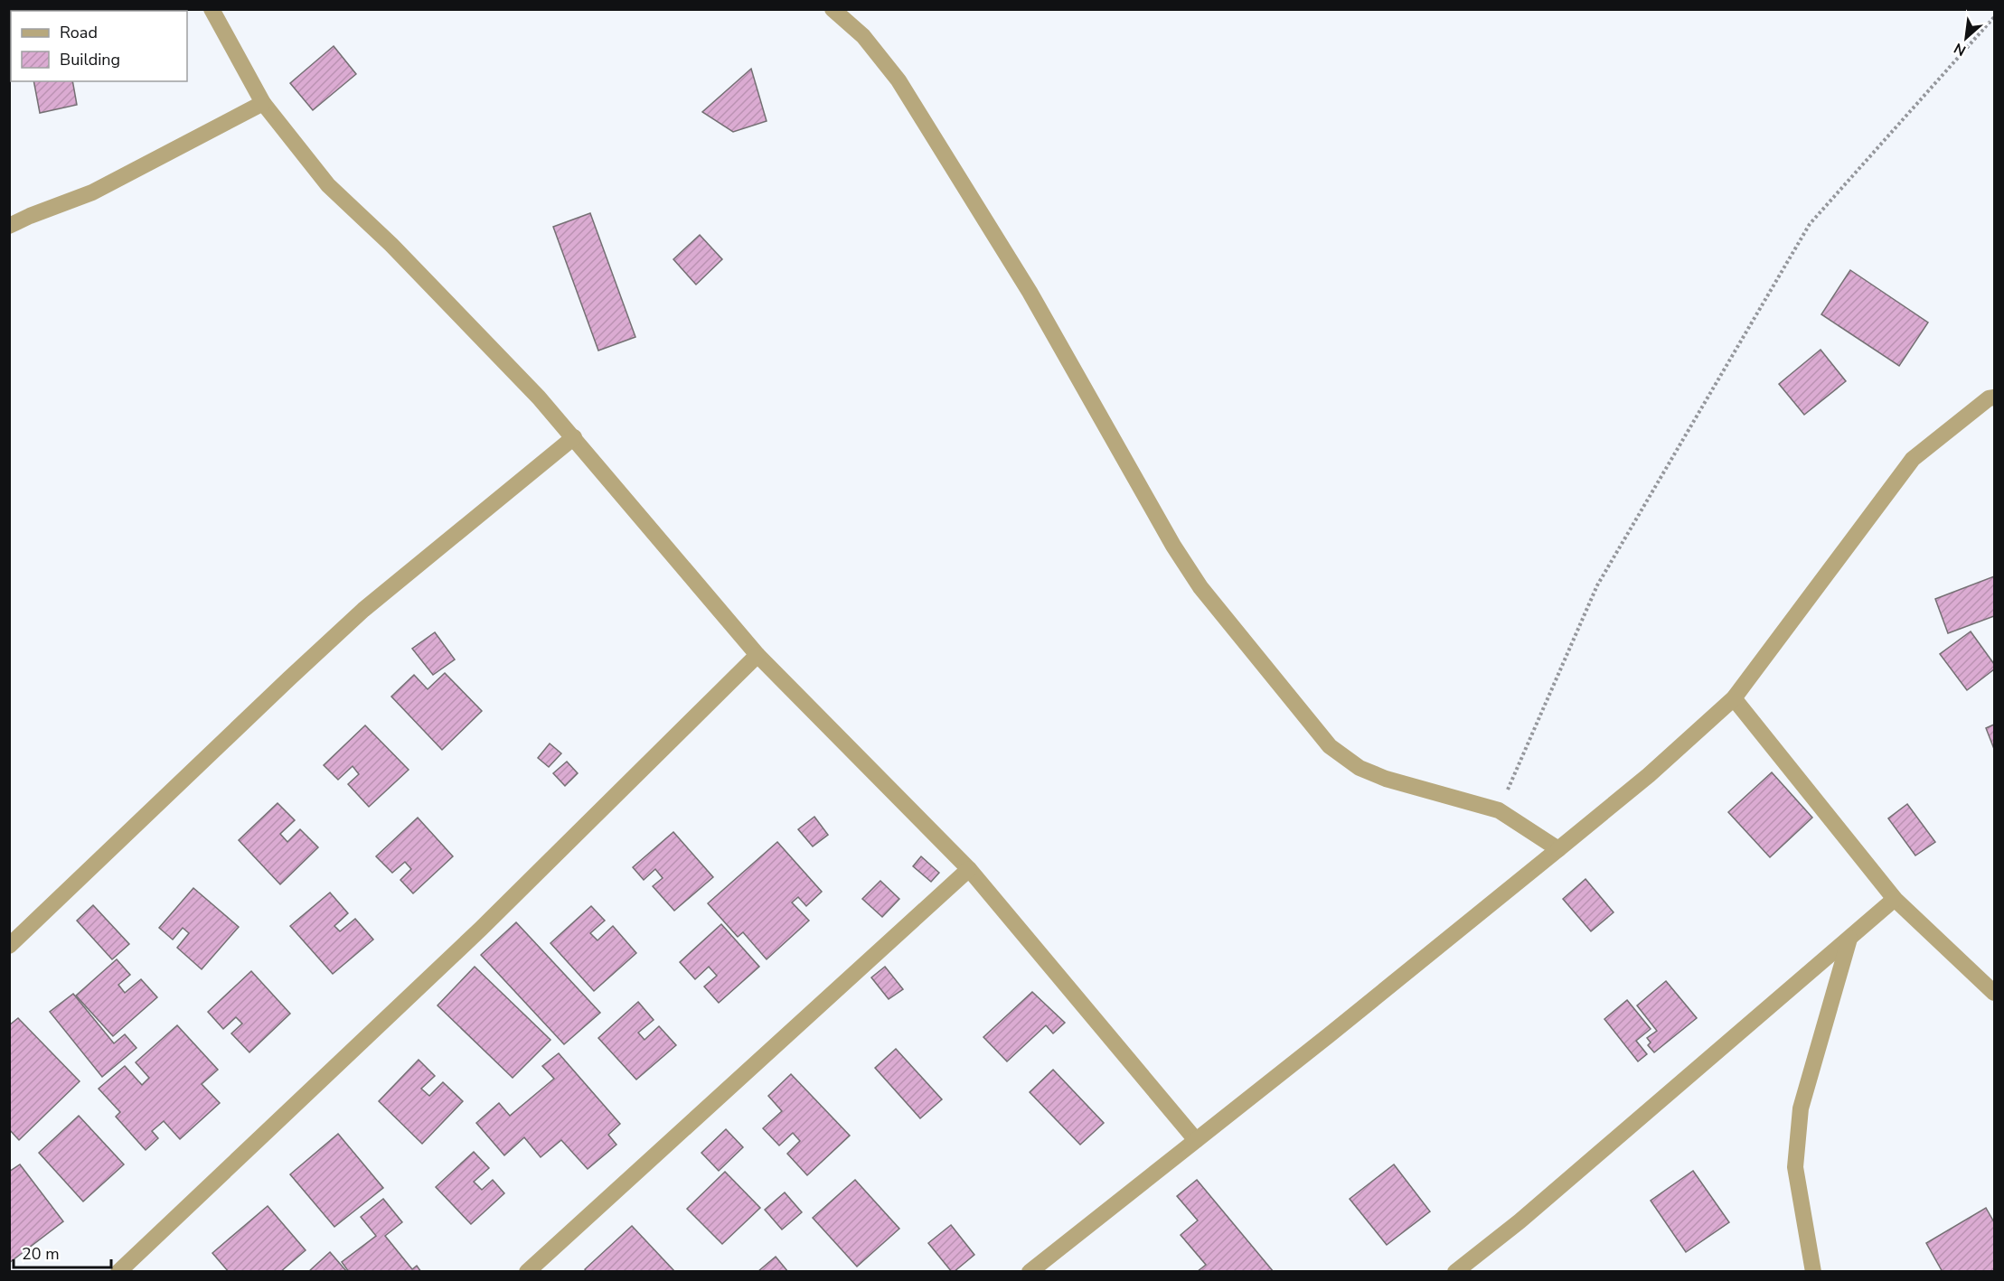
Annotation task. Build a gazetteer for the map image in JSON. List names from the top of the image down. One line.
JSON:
{"legend":["Road","Building"],"scale_bar":"20 m","north":"bottom left"}
